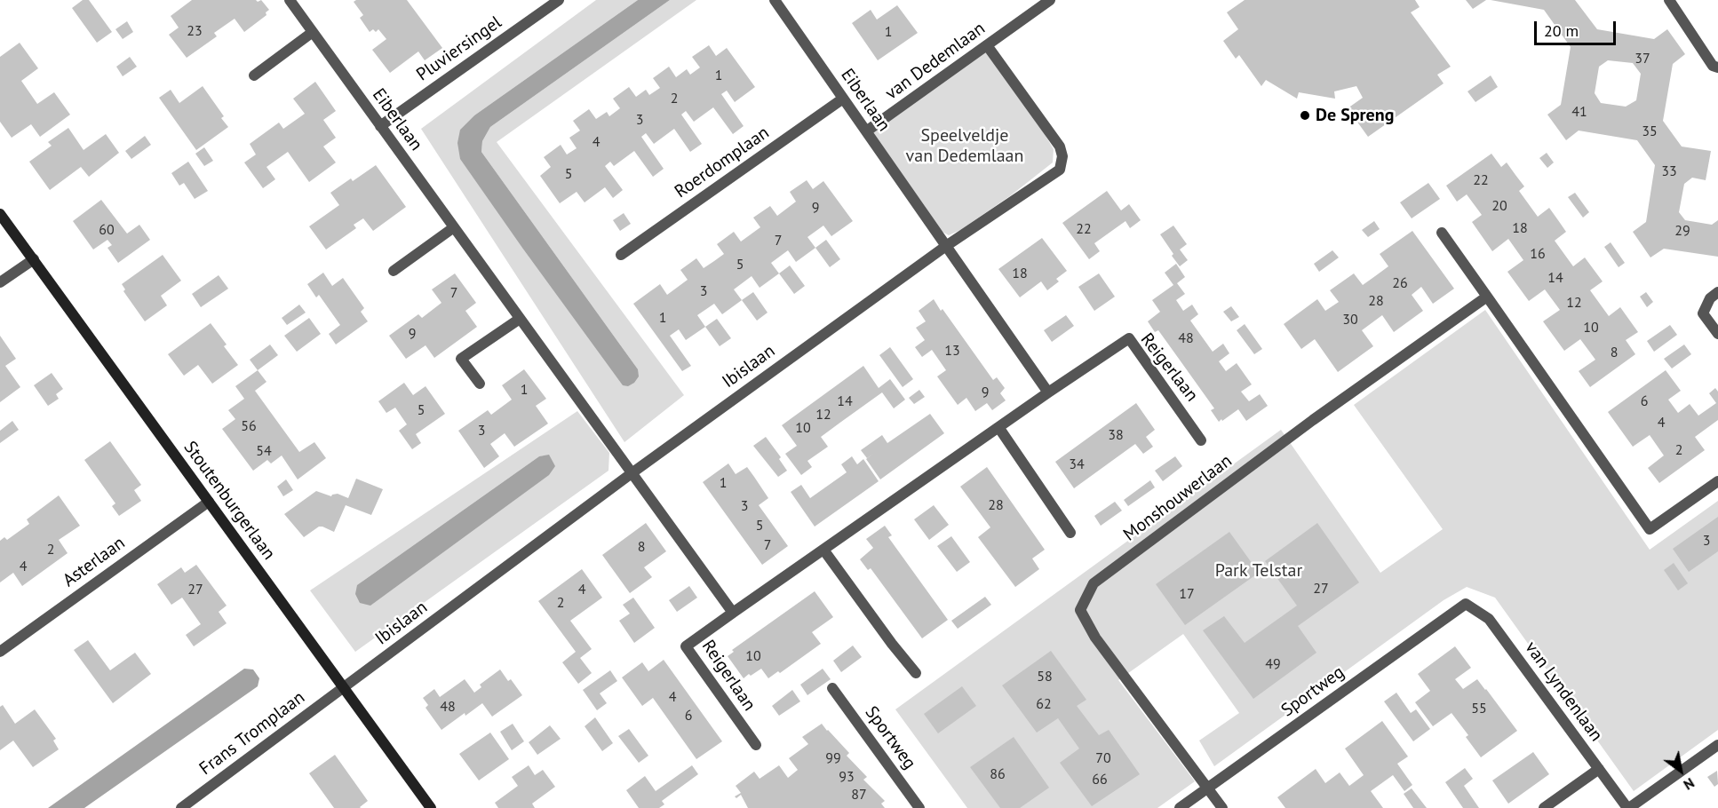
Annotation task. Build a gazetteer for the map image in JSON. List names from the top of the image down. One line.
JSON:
{"streets":{"street":["Pluviersingel","van Dedemlaan","Eiberlaan","Roerdomplaan","Ibislaan","Reigerlaan","Monshouwerlaan","Stoutenburgerlaan","Asterlaan","Sportweg","van Lyndenlaan","Frans Tromplaan"]},"crossings":[["Pluviersingel","Eiberlaan"],["van Dedemlaan","Eiberlaan"],["van Dedemlaan","Ibislaan"],["Eiberlaan","Roerdomplaan"],["Eiberlaan","Ibislaan"],["Ibislaan","Stoutenburgerlaan"],["Ibislaan","Frans Tromplaan"],["Monshouwerlaan","Sportweg"],["Stoutenburgerlaan","Asterlaan"],["Stoutenburgerlaan","Frans Tromplaan"],["Sportweg","van Lyndenlaan"]],"parks":["Speelveldje van Dedemlaan","Park Telstar"],"places":["De Spreng"],"house_numbers":["23","1","37","1","2","41","3","35","4","33","5","22","20","9","18","22","60","29","7","16","5","18","14","26","3","7","28","12","1","30","10","9","48","13","8","1","9","14","6","5","12","4","56","10","3","38","2","54","34","1","28","3","5","3","7","8","2","4","27","27","4","17","2","10","49","58","4","62","48","55","6","99","70","86","93","66","87"],"scale_bar":"20 m","north":"bottom right"}
